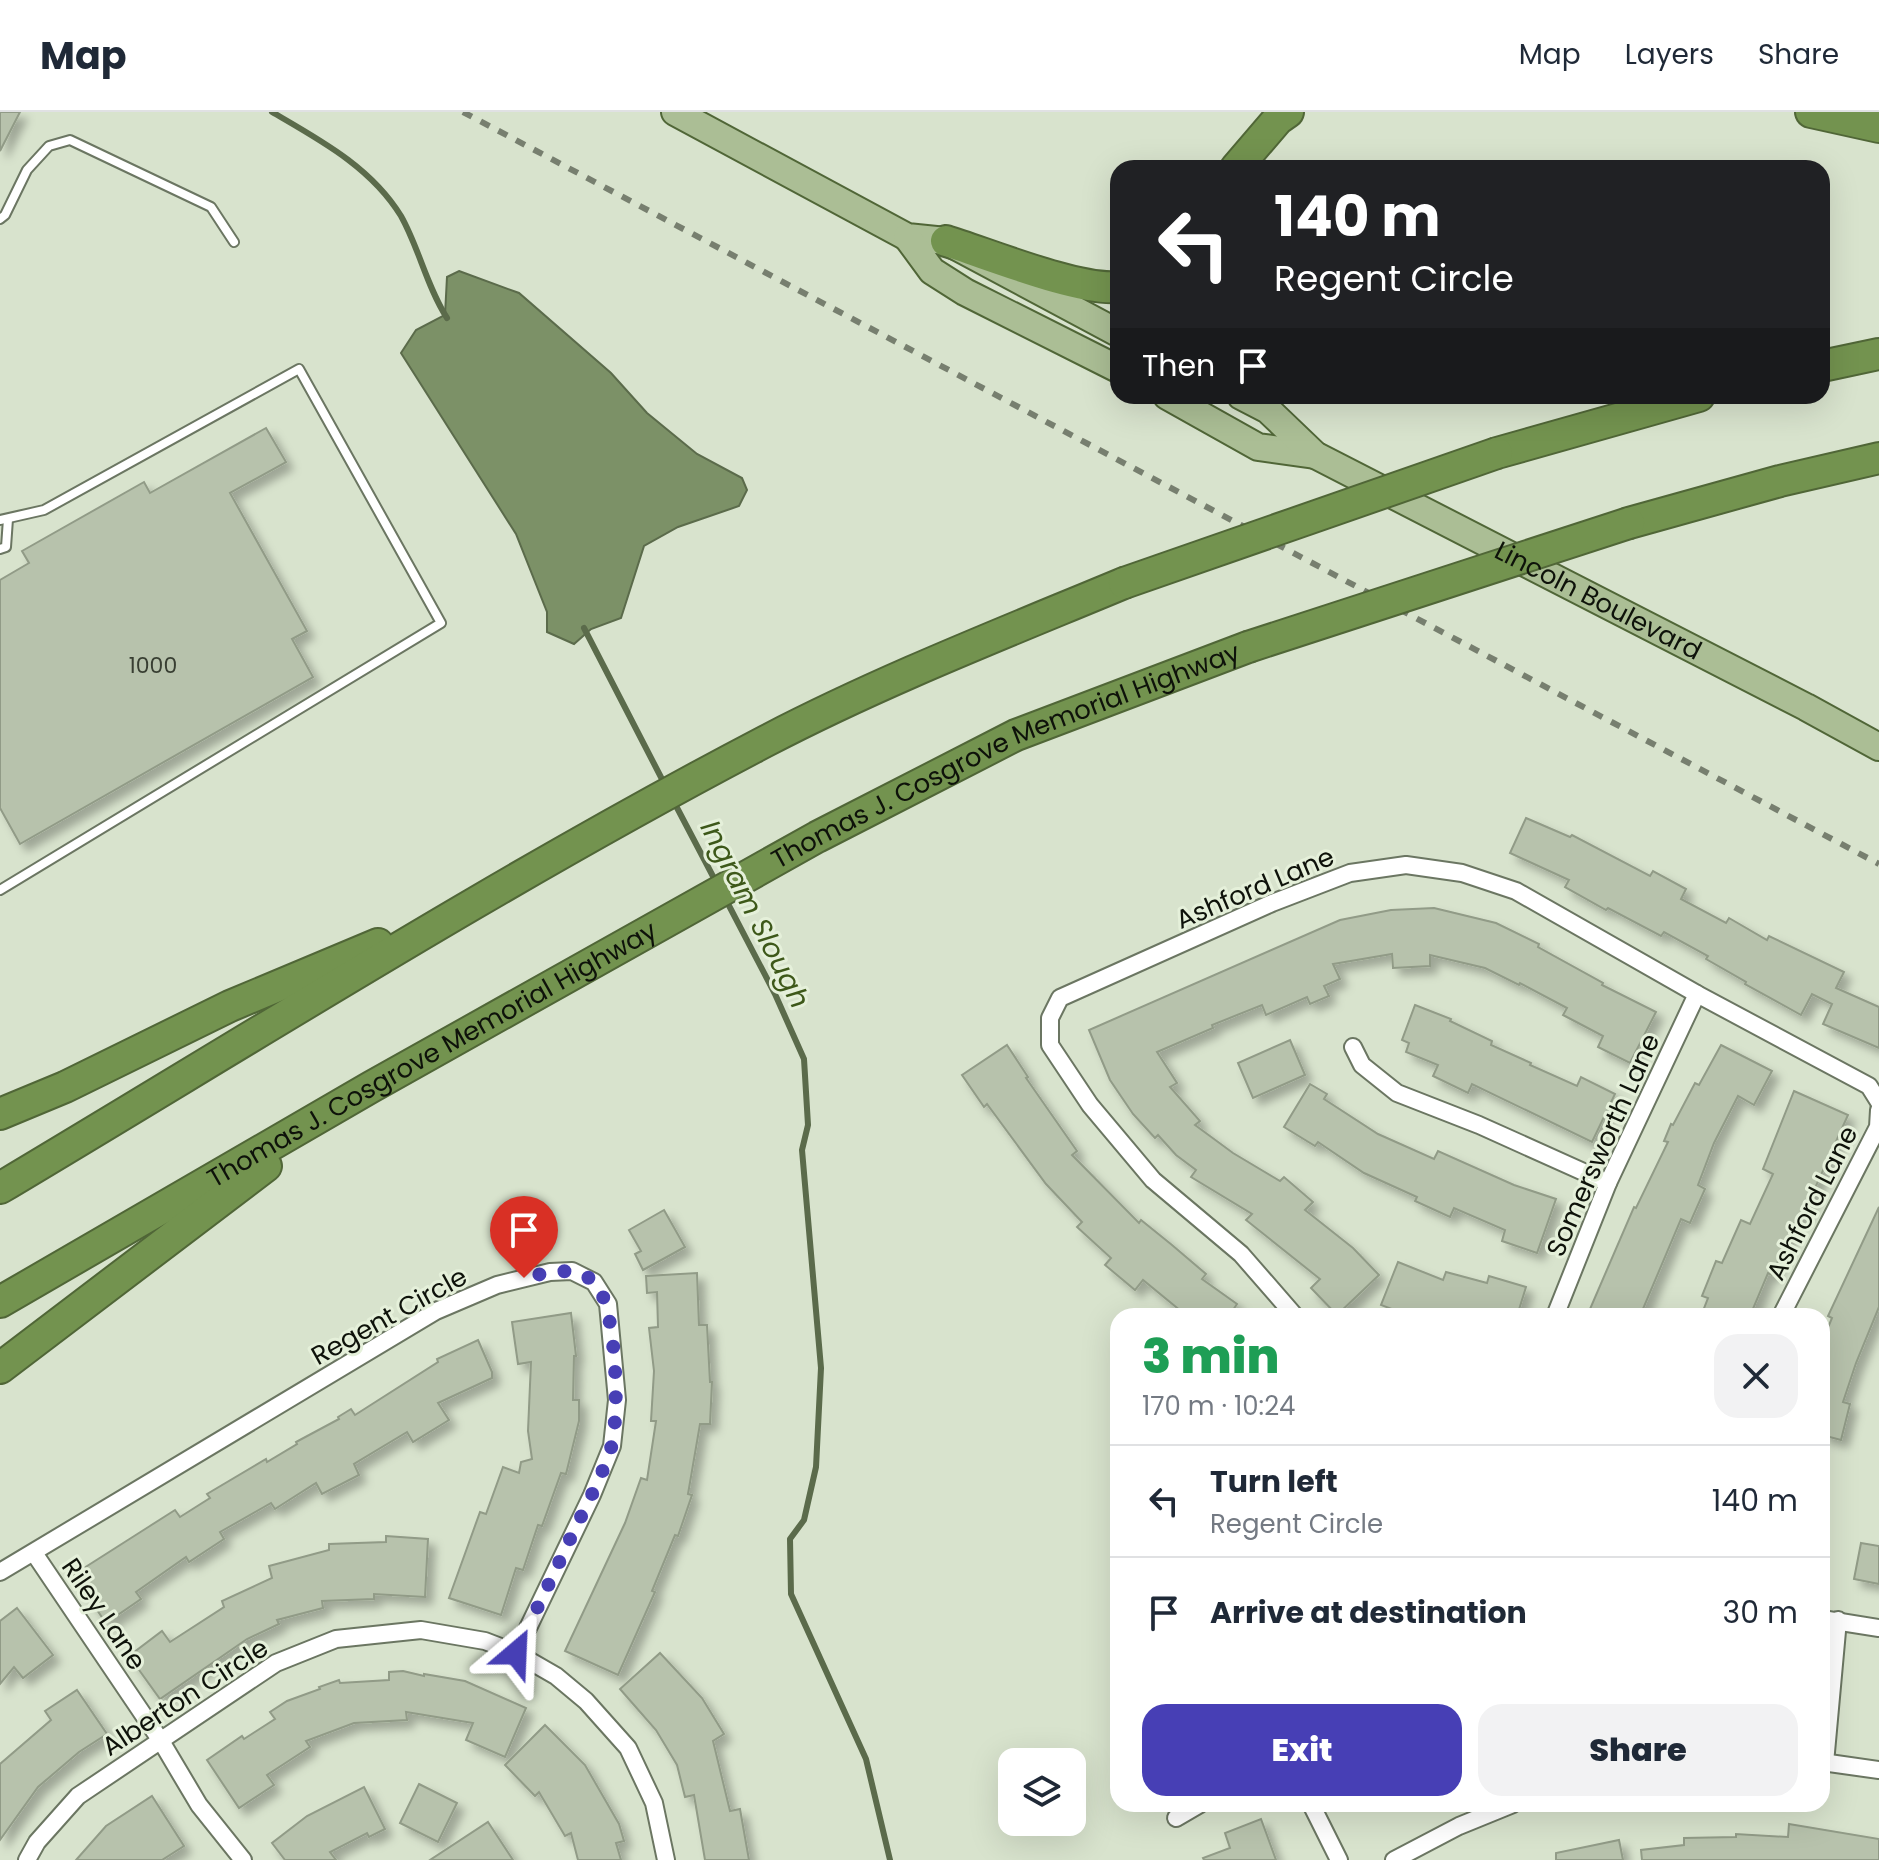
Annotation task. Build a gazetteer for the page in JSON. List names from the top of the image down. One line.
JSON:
{"streets":{"highway":["Thomas J. Cosgrove Memorial Highway"],"main road":["Lincoln Boulevard"],"street":["Ashford Lane","Somersworth Lane","Regent Circle","Riley Lane","Alberton Circle"]},"crossings":[["Ashford Lane","Somersworth Lane"],["Regent Circle","Riley Lane"],["Regent Circle","Alberton Circle"],["Riley Lane","Alberton Circle"]],"water":["Ingram Slough"],"house_numbers":["1000"],"page":{"header":"Map","nav":["Map","Layers","Share"],"turn":["140 m","Regent Circle"],"then":"Then","heading":["3 min","170 m · 10:24"],"list":[{"name":"Turn left","note":"Regent Circle","value":"140 m"},{"name":"Arrive at destination","value":"30 m"}],"buttons":["Exit","Share"]}}
